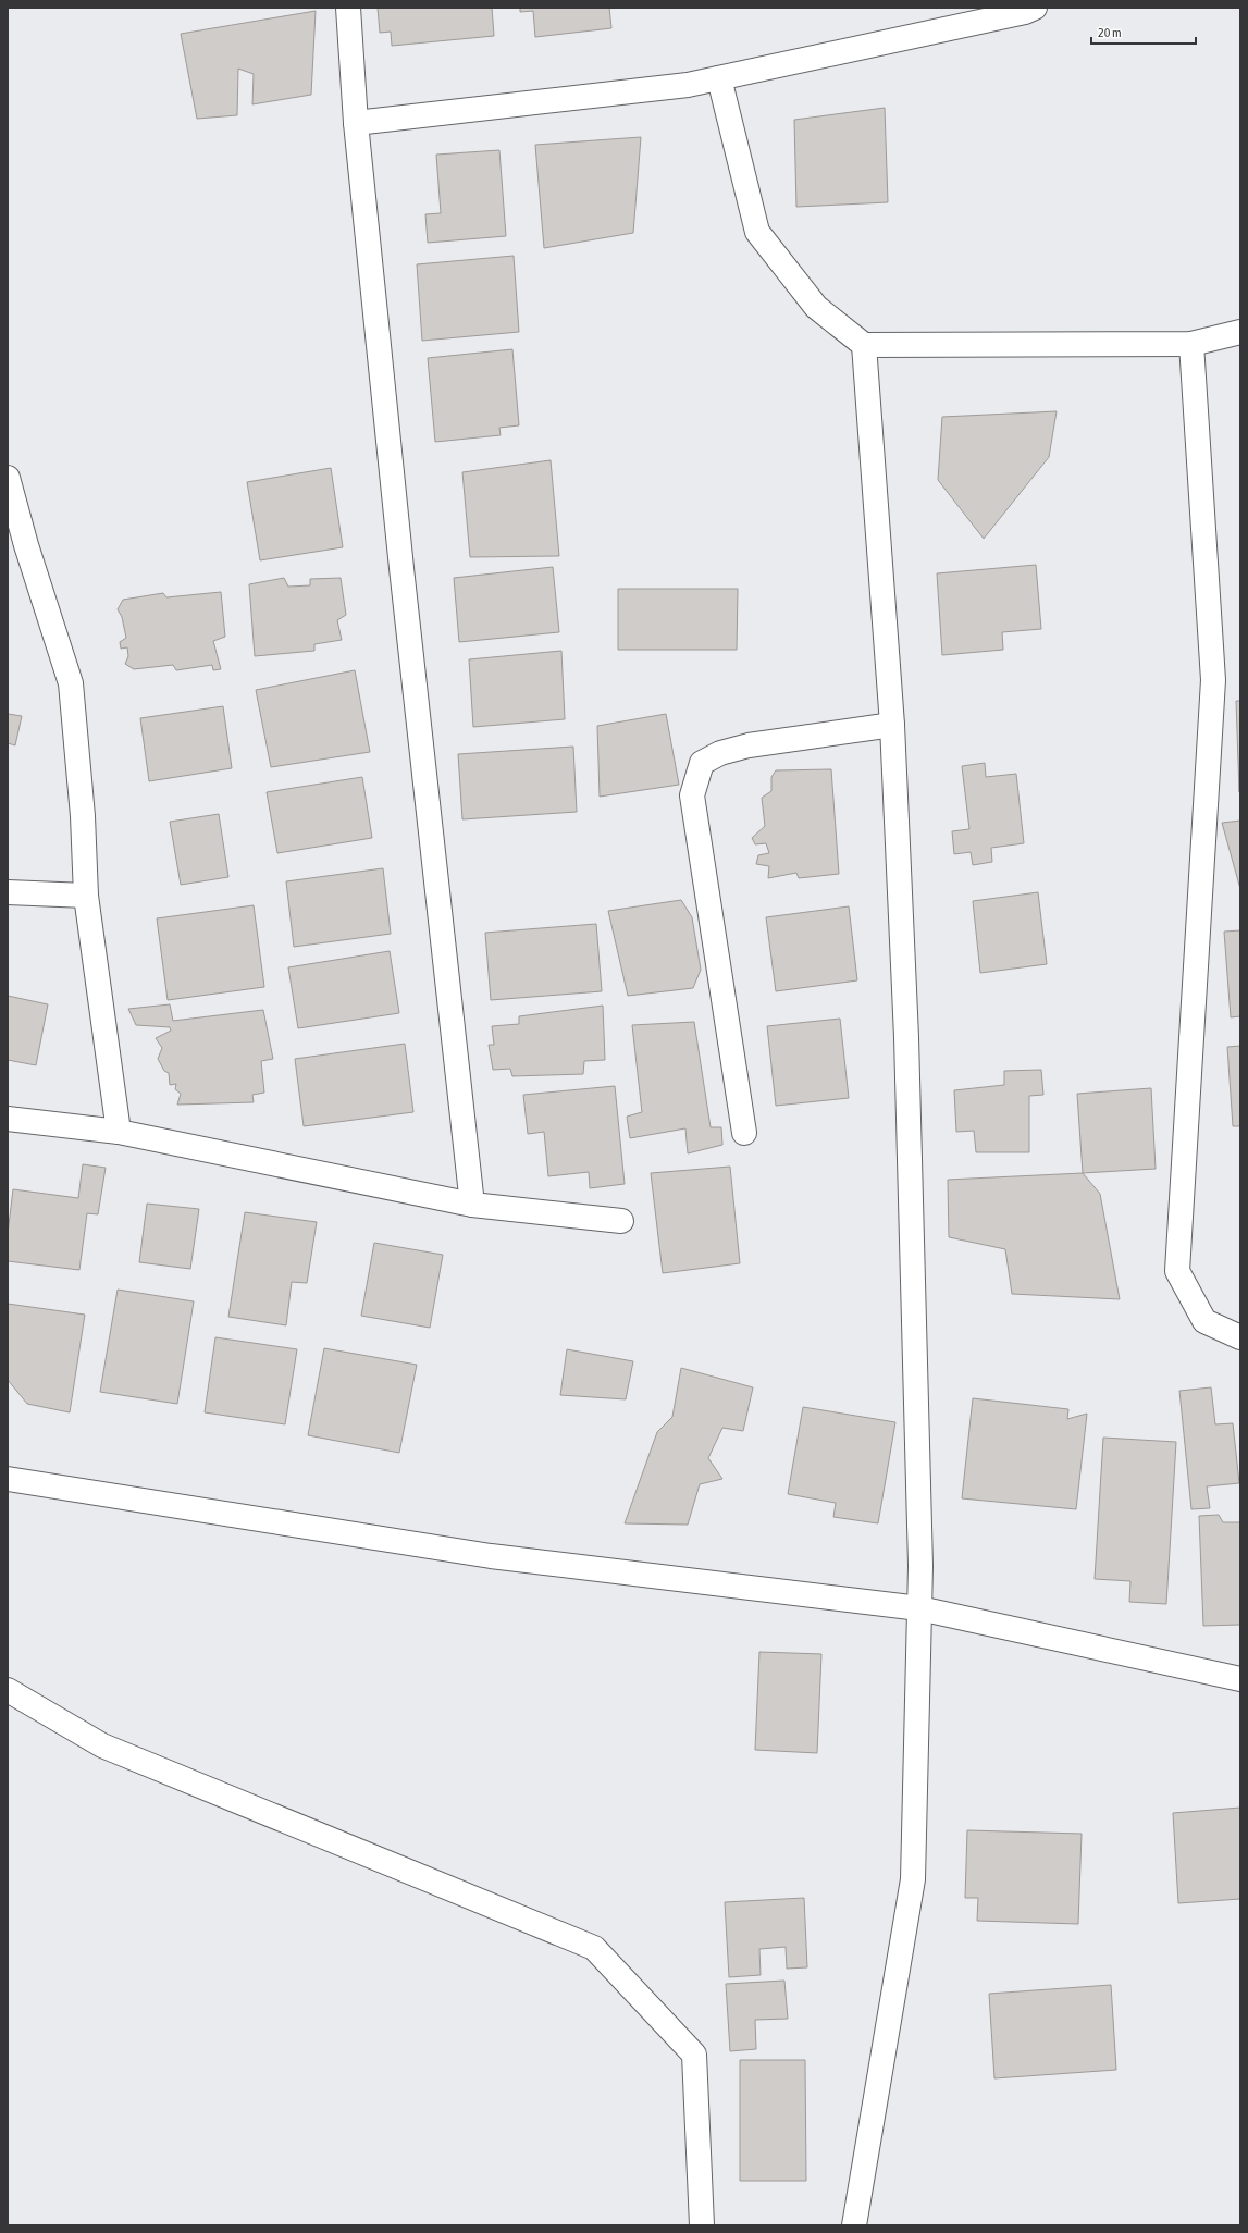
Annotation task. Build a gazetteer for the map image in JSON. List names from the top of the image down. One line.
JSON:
{"scale_bar":"20 m"}
